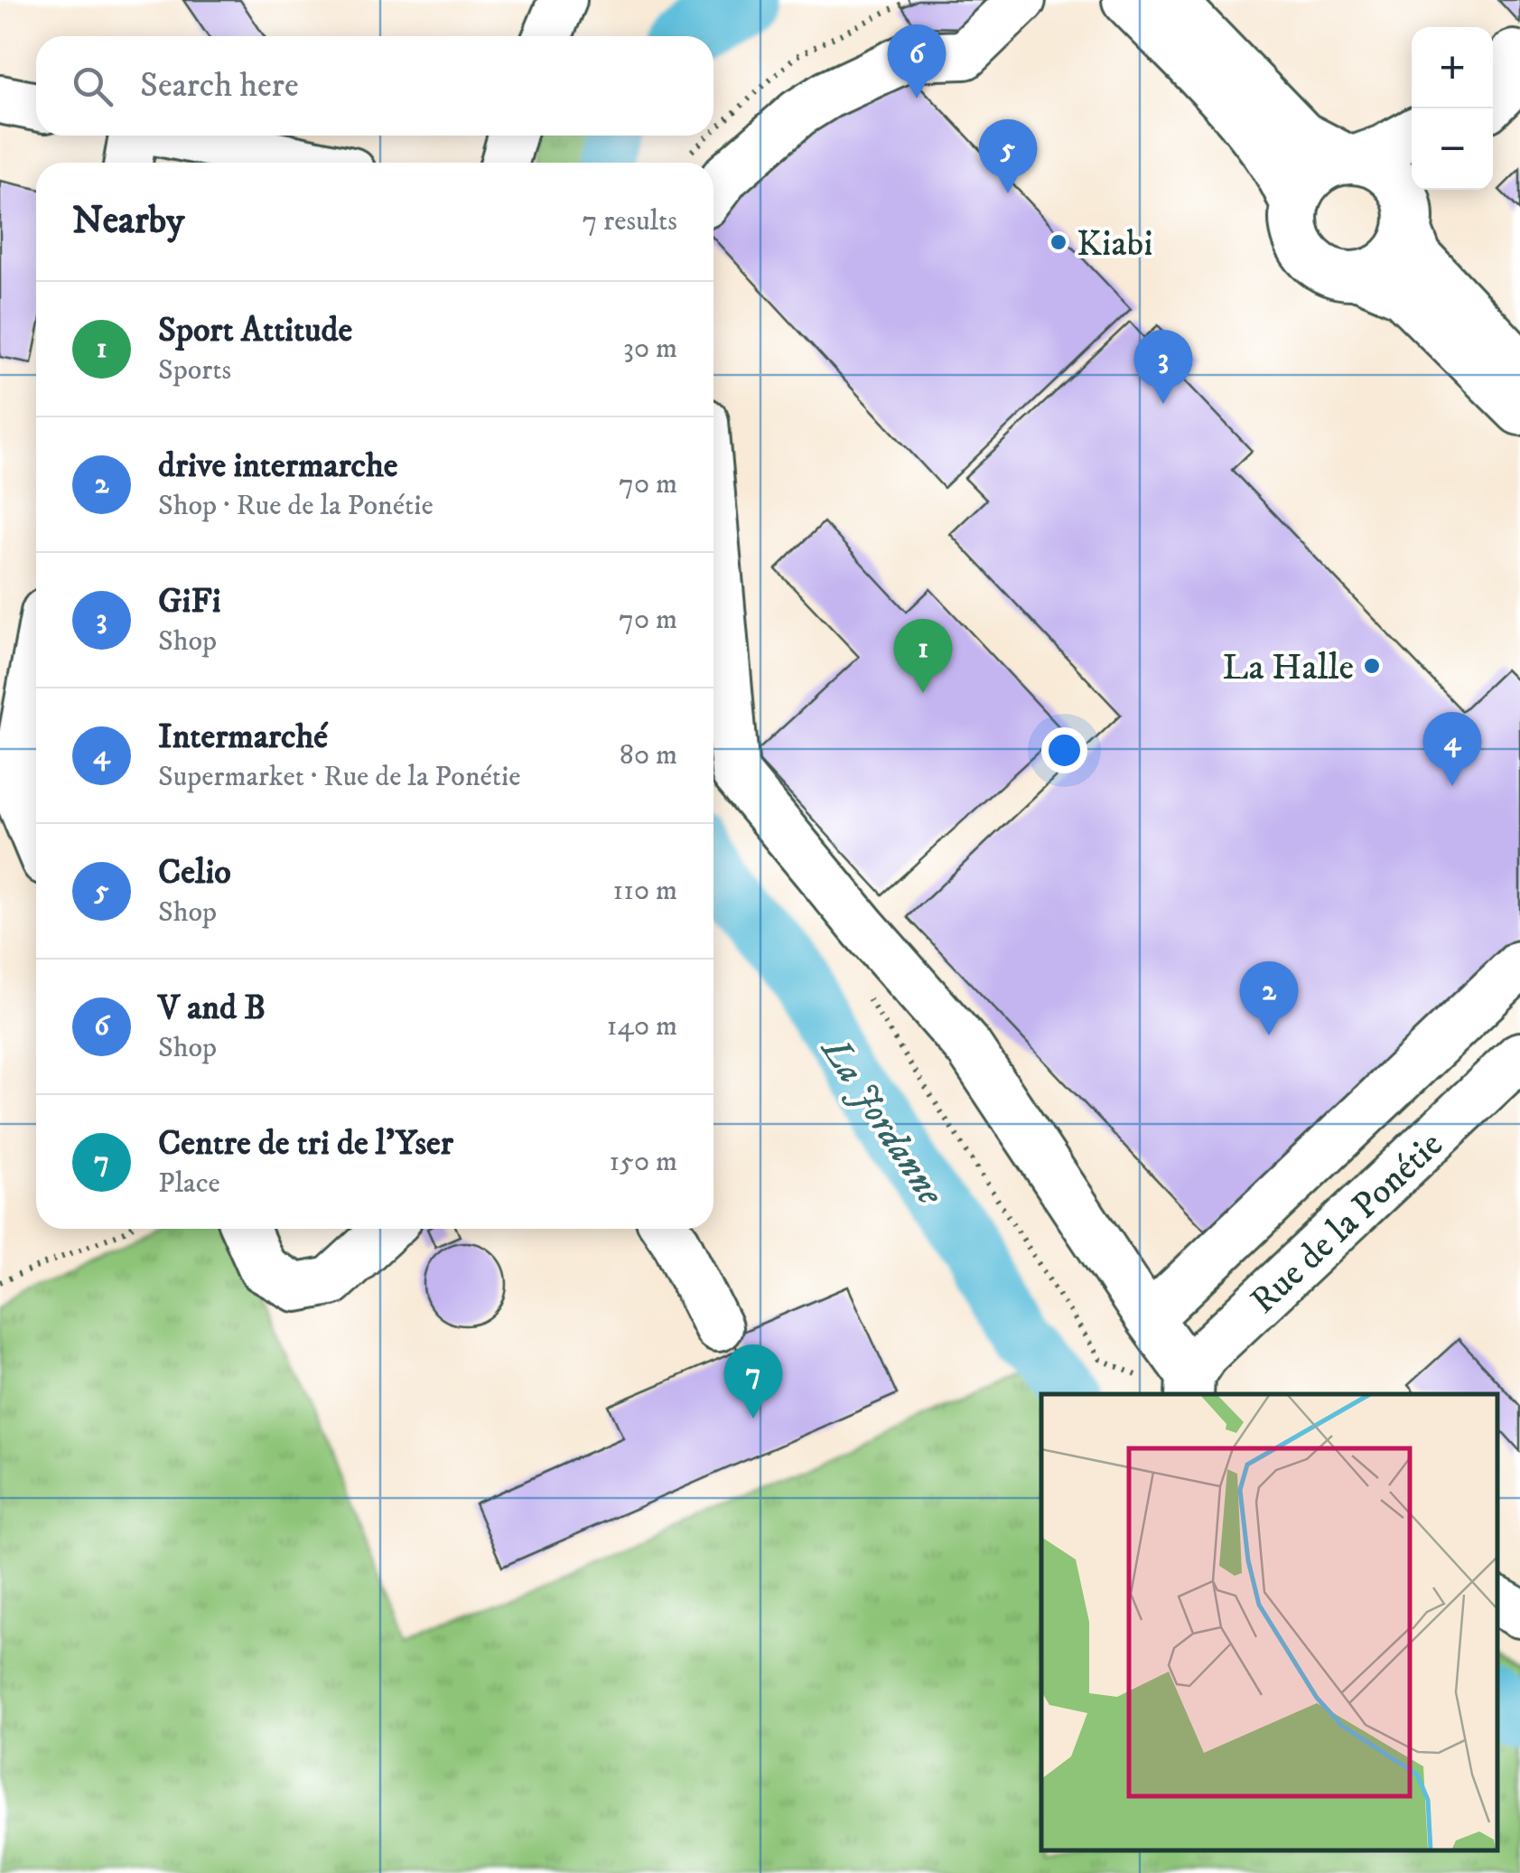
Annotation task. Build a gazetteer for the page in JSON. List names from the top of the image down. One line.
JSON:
{"streets":{"street":["Rue de la Ponétie"]},"water":["La Jordanne"],"places":["Kiabi","La Halle"],"page":{"pins":["6","5","3","1","4","2","7"],"map_buttons":["+","−"],"search":"Search here","heading":["Nearby","7 results"],"list":[{"mark":"1","name":"Sport Attitude","note":"Sports","value":"30 m"},{"mark":"2","name":"drive intermarche","note":"Shop · Rue de la Ponétie","value":"70 m"},{"mark":"3","name":"GiFi","note":"Shop","value":"70 m"},{"mark":"4","name":"Intermarché","note":"Supermarket · Rue de la Ponétie","value":"80 m"},{"mark":"5","name":"Celio","note":"Shop","value":"110 m"},{"mark":"6","name":"V and B","note":"Shop","value":"140 m"},{"mark":"7","name":"Centre de tri de l'Yser","note":"Place","value":"150 m"}]}}
